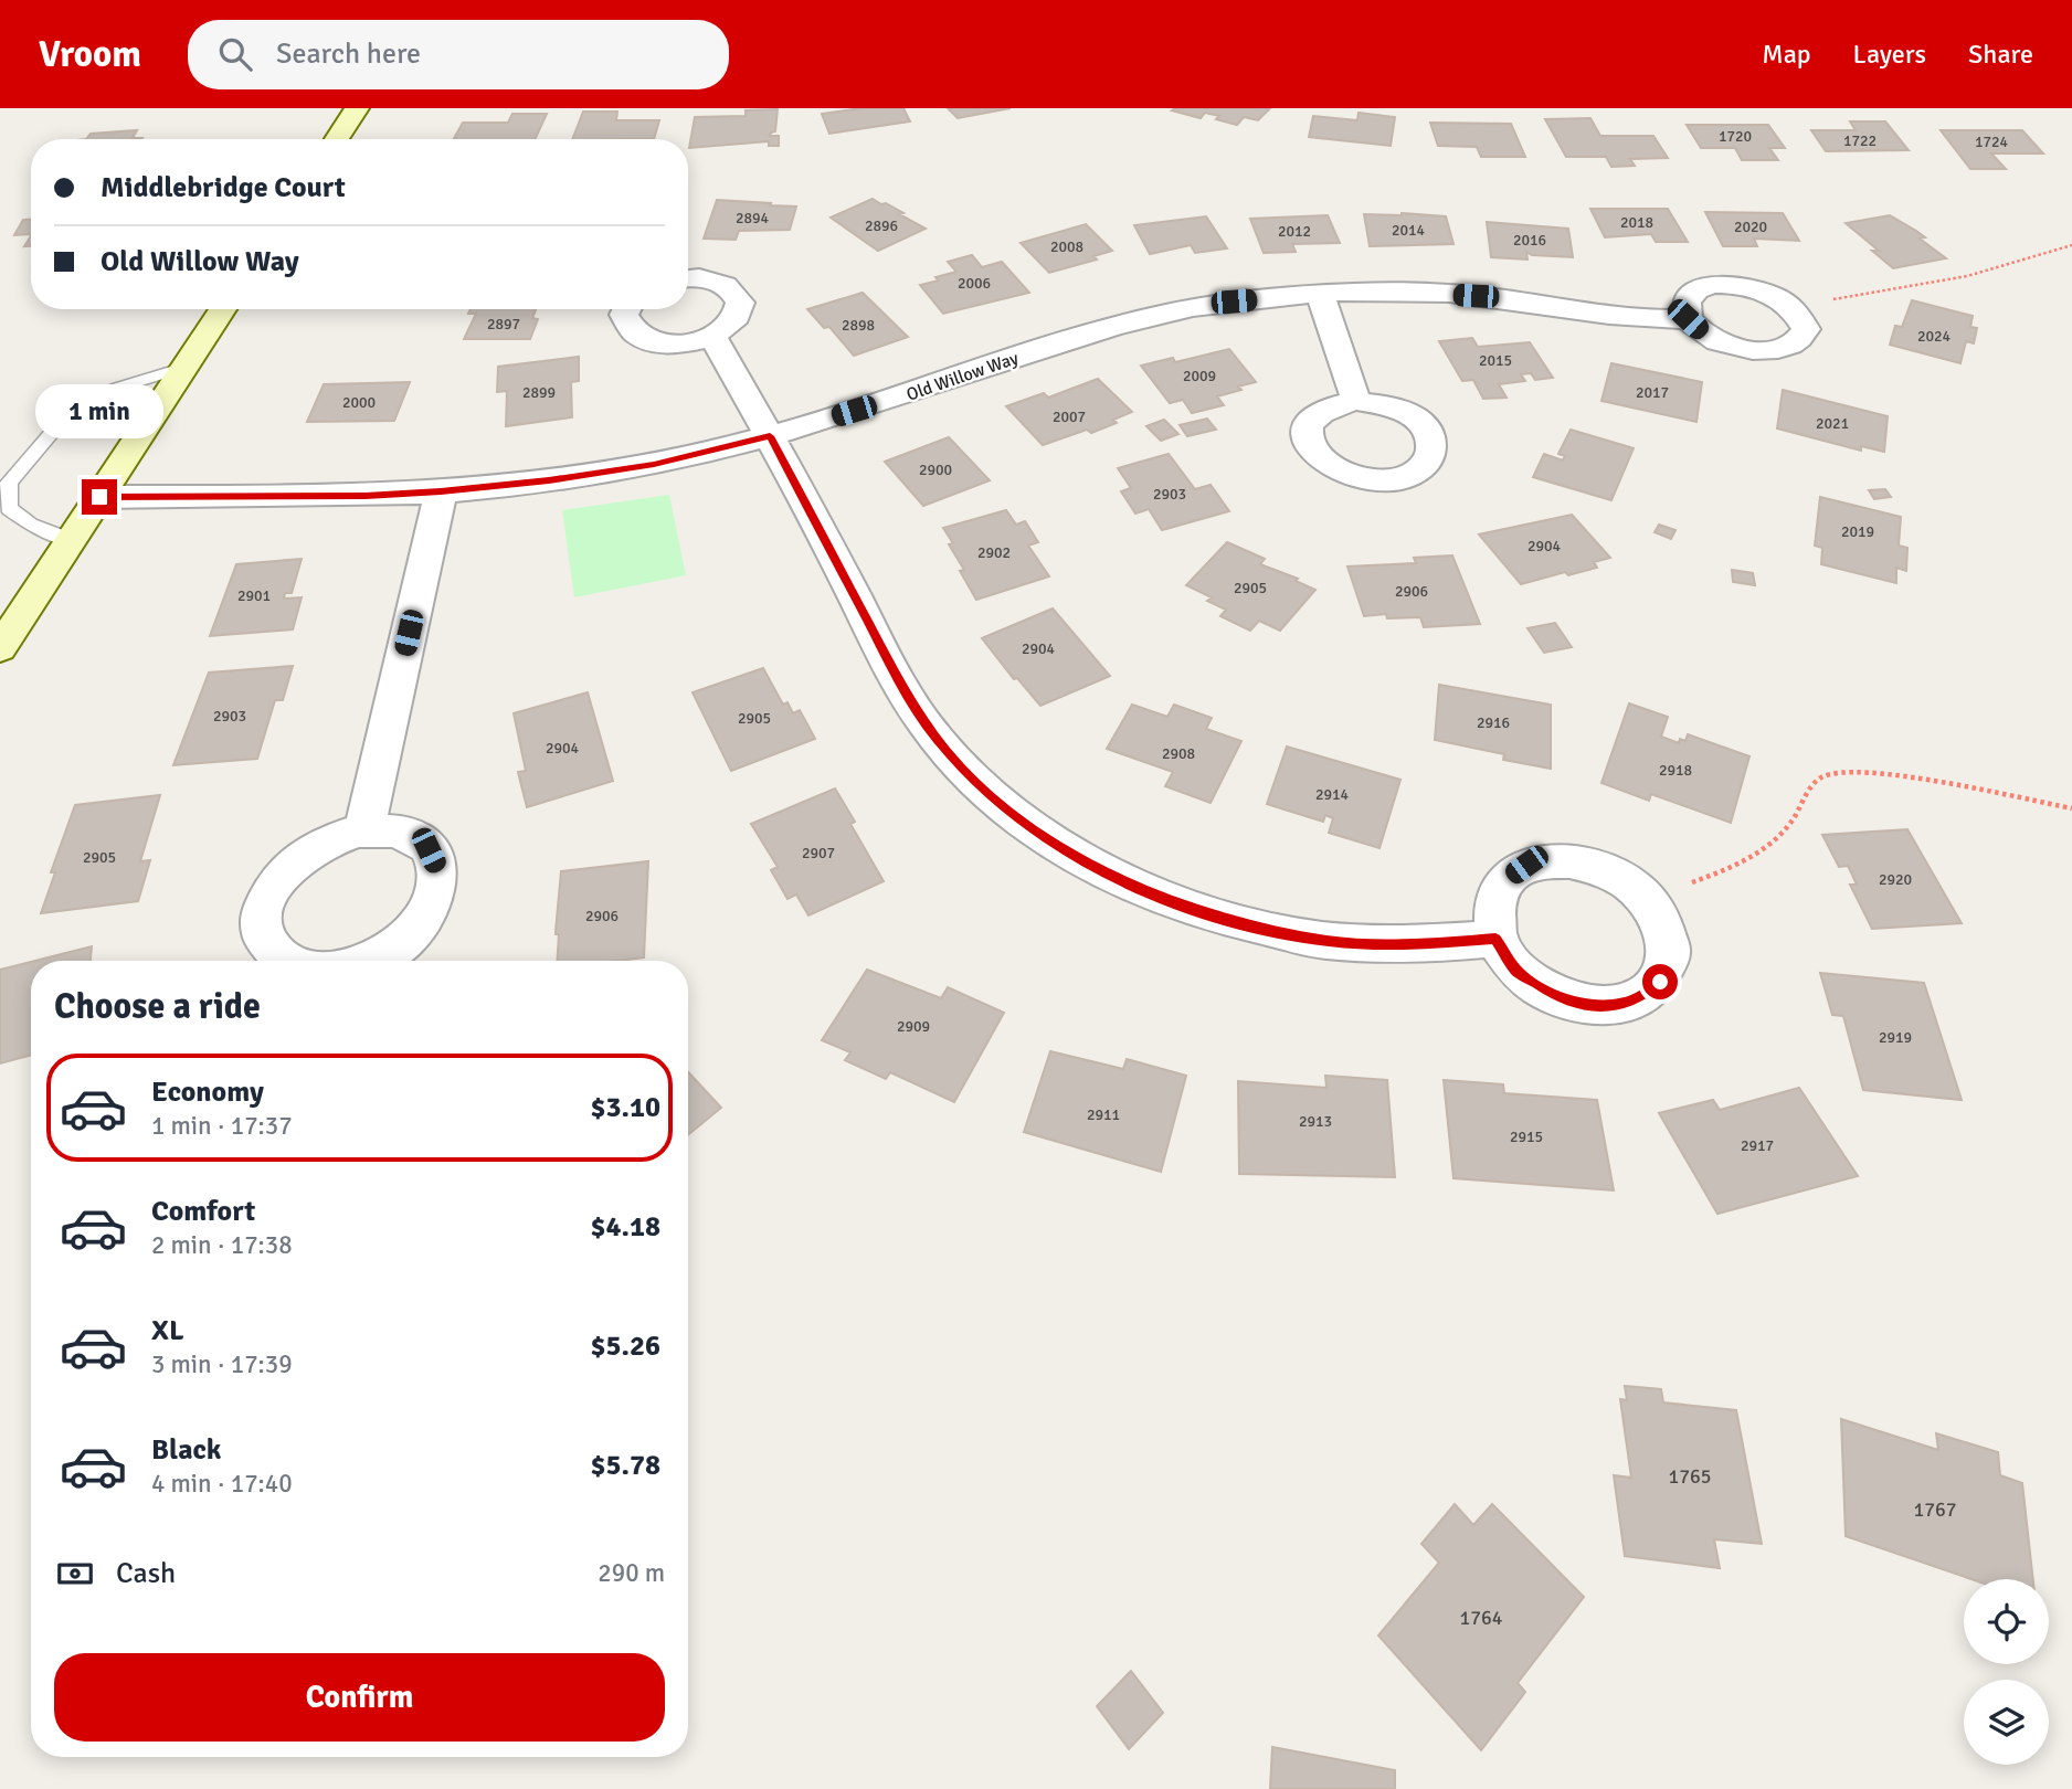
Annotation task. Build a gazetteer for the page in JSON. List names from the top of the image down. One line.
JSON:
{"streets":{"street":["Old Willow Way"]},"house_numbers":["1720","1722","1724","2894","2018","2896","2020","2014","2012","2016","2008","2006","2897","2898","2024","2015","2009","2899","2017","2000","2007","2021","2900","2903","2019","2904","2902","2905","2906","2901","2904","2903","2905","2916","2904","2908","2918","2914","2907","2905","2920","2906","2909","2919","2911","2913","2915","2917","1765","1767","1764"],"page":{"header":"Vroom","search":"Search here","nav":["Map","Layers","Share"],"banner":["Middlebridge Court","Old Willow Way"],"bubble":"1 min","heading":"Choose a ride","list":[{"name":"Economy","note":"1 min · 17:37","value":"$3.10"},{"name":"Comfort","note":"2 min · 17:38","value":"$4.18"},{"name":"XL","note":"3 min · 17:39","value":"$5.26"},{"name":"Black","note":"4 min · 17:40","value":"$5.78"}],"pay":["Cash","290 m"],"buttons":"Confirm"}}
